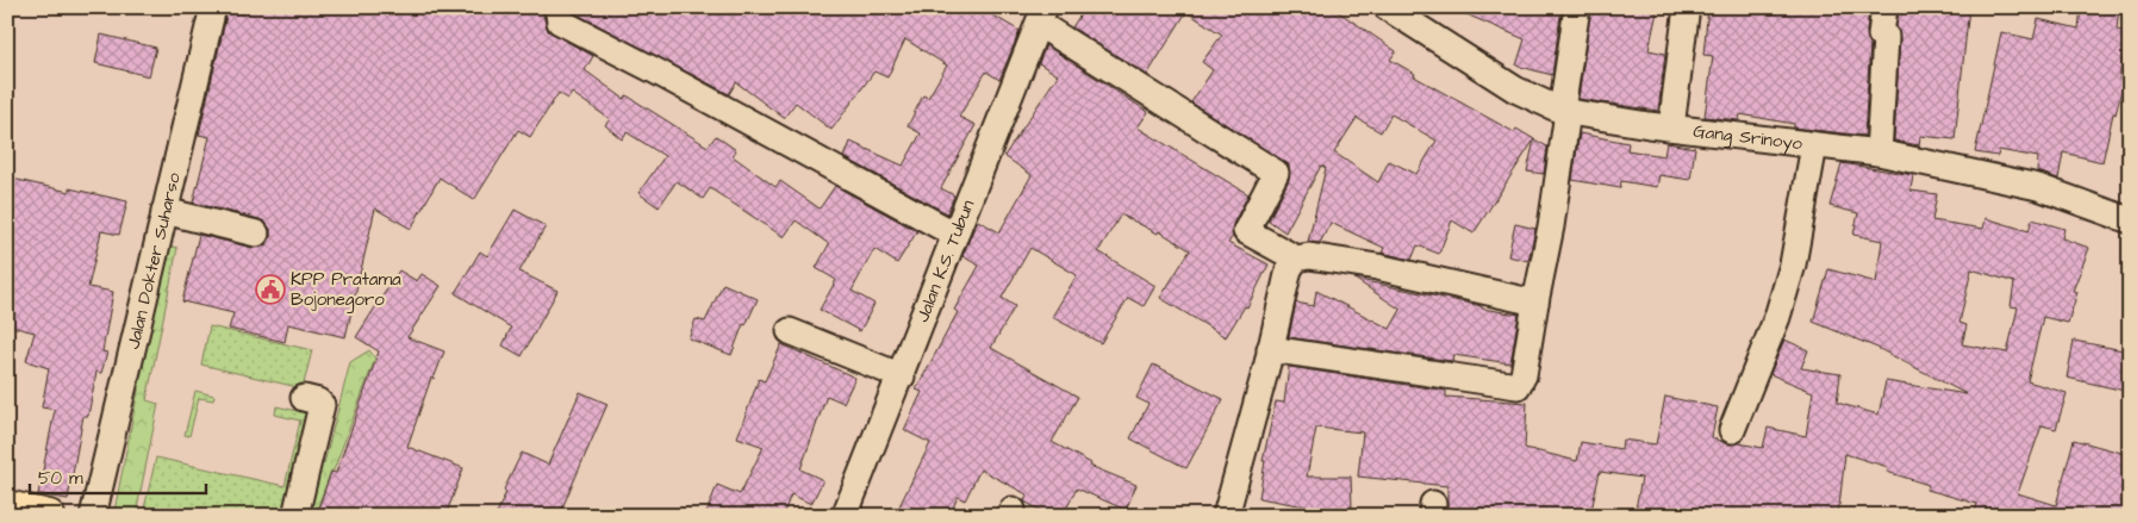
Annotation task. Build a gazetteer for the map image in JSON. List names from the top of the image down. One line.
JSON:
{"streets":{"street":["Gang Srinoyo","Jalan Dokter Suharso","Jalan K.S. Tubun"]},"places":{"public building":["KPP Pratama Bojonegoro"]},"scale_bar":"50 m"}
